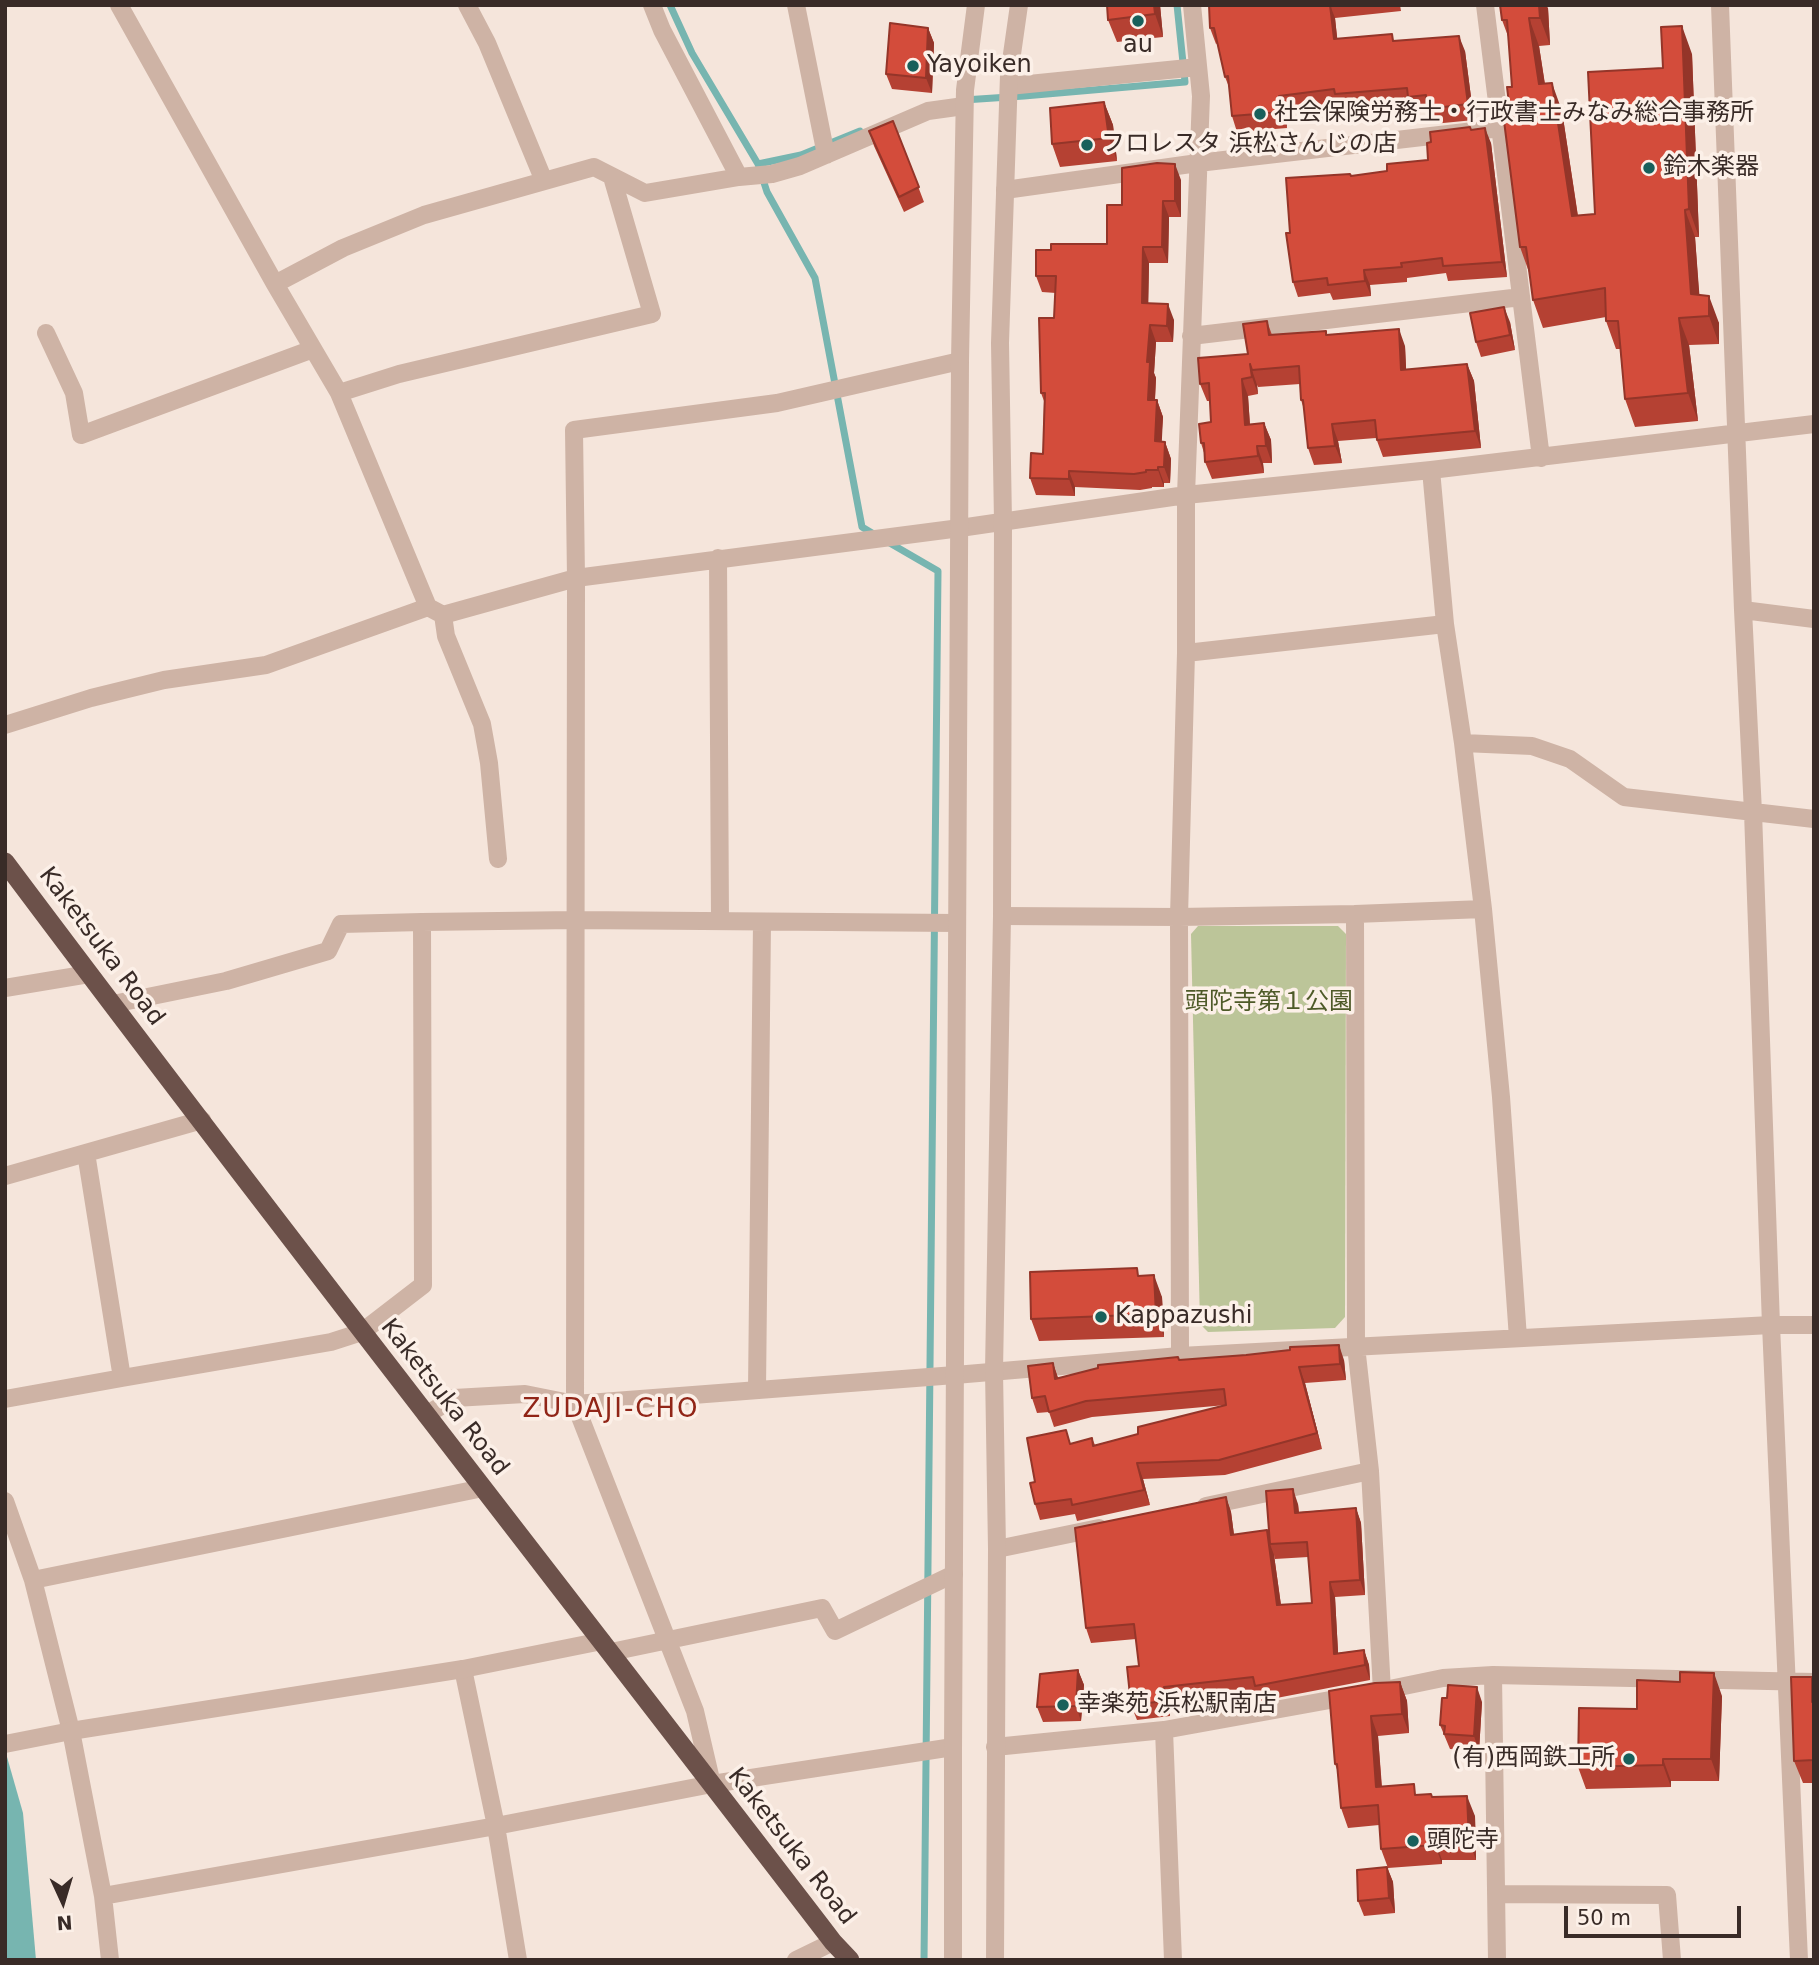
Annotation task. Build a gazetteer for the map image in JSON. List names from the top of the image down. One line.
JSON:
{"streets":{"highway":["Kaketsuka Road"]},"districts":["ZUDAJI-CHO"],"parks":["頭陀寺第１公園"],"places":["au","Yayoiken","社会保険労務士・行政書士みなみ総合事務所","フロレスタ 浜松さんじの店","鈴木楽器","Kappazushi","幸楽苑 浜松駅南店","(有)西岡鉄工所","頭陀寺"],"scale_bar":"50 m","north":"bottom"}
